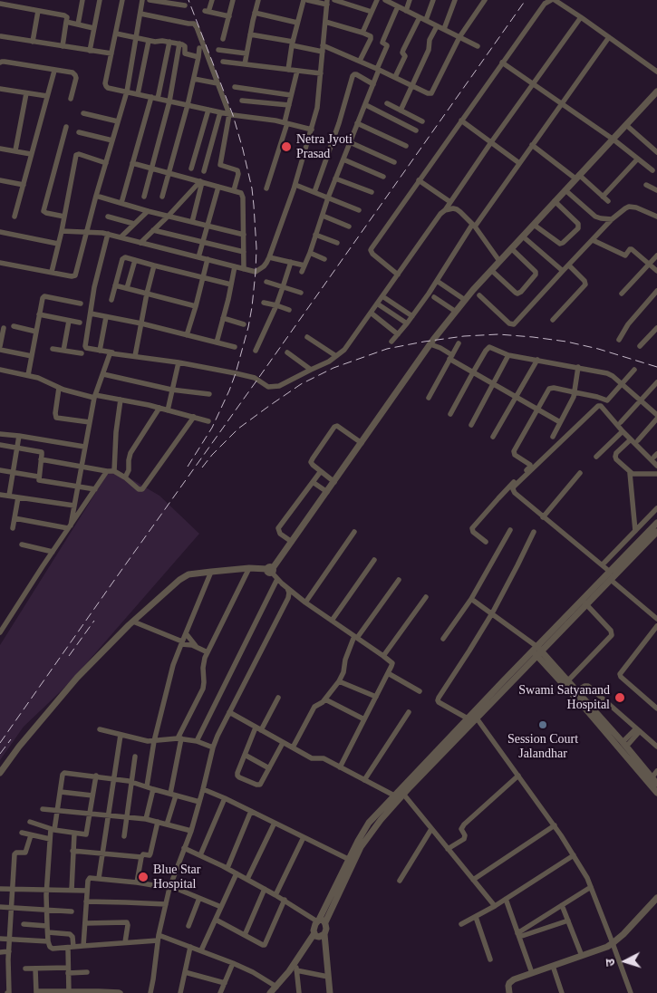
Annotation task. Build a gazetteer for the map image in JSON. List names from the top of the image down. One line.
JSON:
{"places":["Netra Jyoti Prasad","Swami Satyanand Hospital","Session Court Jalandhar","Blue Star Hospital"],"north":"left"}
